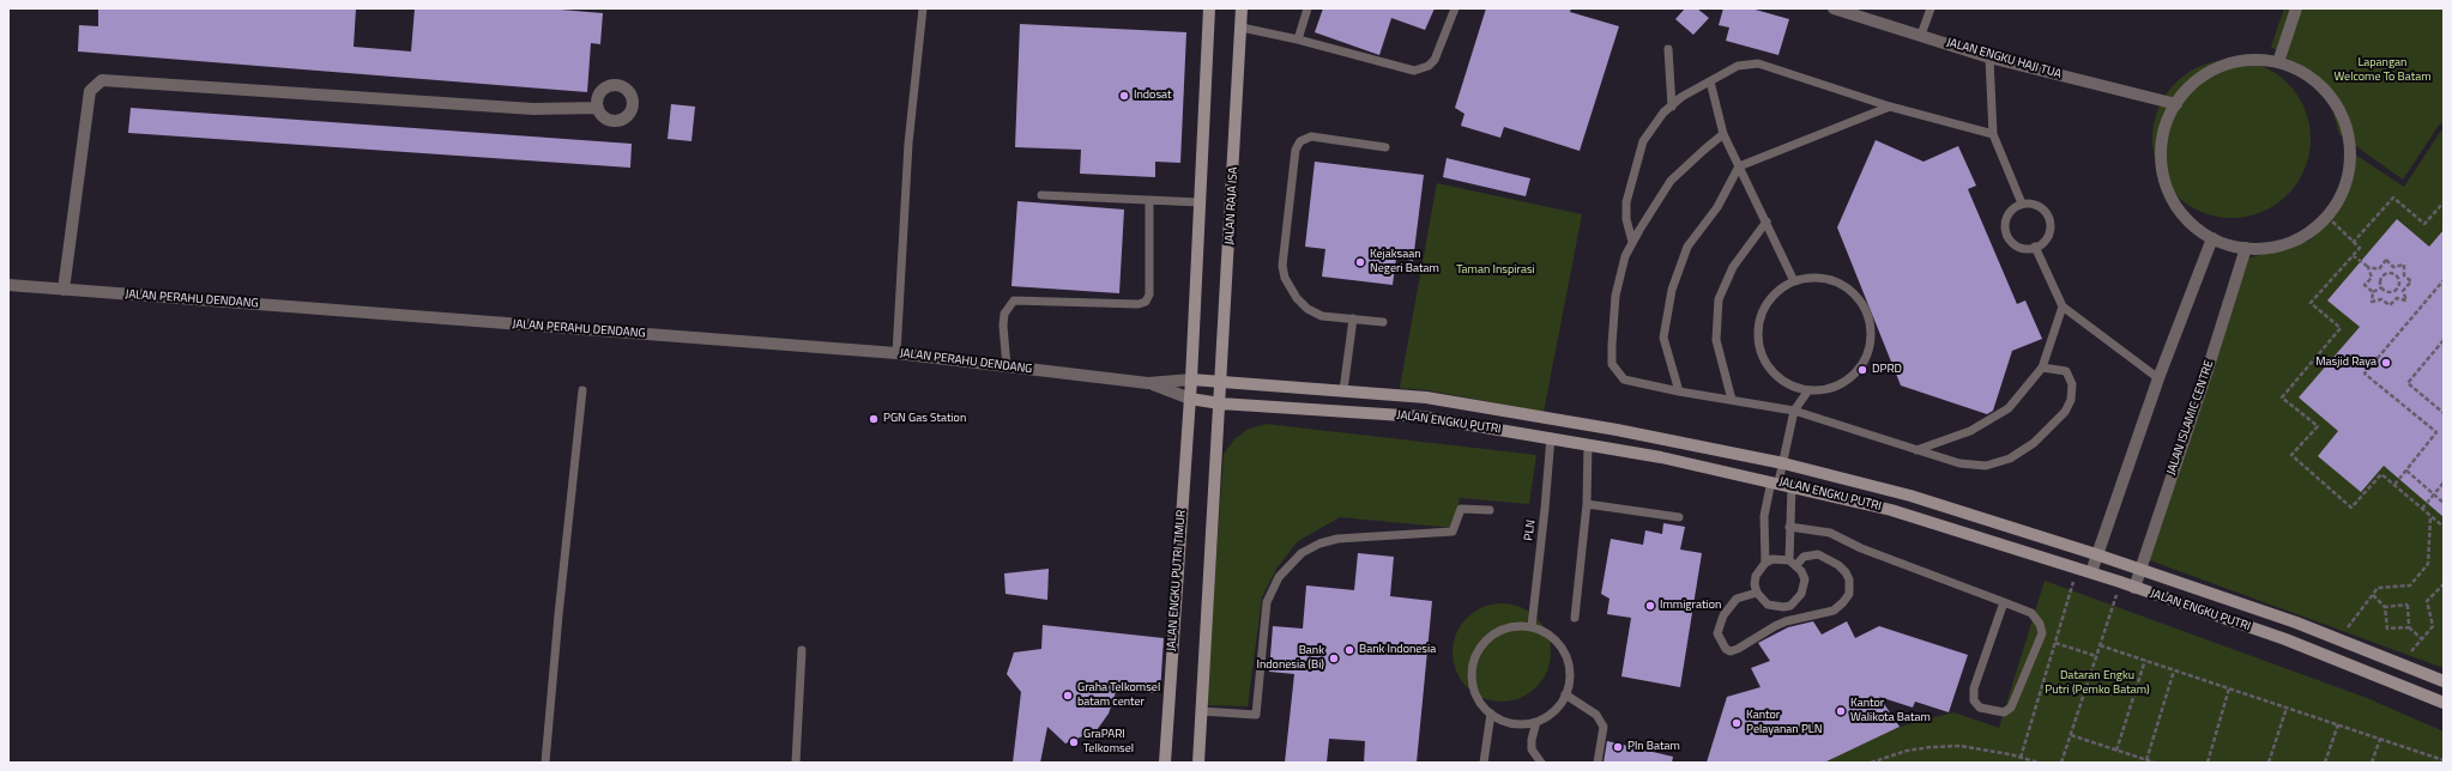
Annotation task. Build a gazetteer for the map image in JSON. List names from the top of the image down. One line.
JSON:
{"streets":{"main road":["JALAN RAJA ISA","JALAN ENGKU PUTRI","JALAN ENGKU PUTRI TIMUR"],"street":["JALAN ENGKU HAJI TUA","JALAN PERAHU DENDANG","JALAN ISLAMIC CENTRE"],"lane":["PLN"]},"crossings":[["JALAN RAJA ISA","JALAN ENGKU PUTRI"],["JALAN PERAHU DENDANG","JALAN ENGKU PUTRI"],["JALAN PERAHU DENDANG","JALAN ENGKU PUTRI TIMUR"],["JALAN ISLAMIC CENTRE","JALAN ENGKU PUTRI"],["JALAN ENGKU PUTRI","PLN"],["JALAN ENGKU PUTRI","JALAN ENGKU PUTRI TIMUR"]],"parks":["Lapangan Welcome To Batam","Taman Inspirasi","Dataran Engku Putri (Pemko Batam)"],"places":["Indosat","Kejaksaan Negeri Batam","Masjid Raya","DPRD","PGN Gas Station","Immigration","Bank Indonesia","Bank Indonesia (Bi)","Graha Telkomsel batam center","Kantor Walikota Batam","Kantor Pelayanan PLN","GraPARI Telkomsel","Pln Batam"]}
